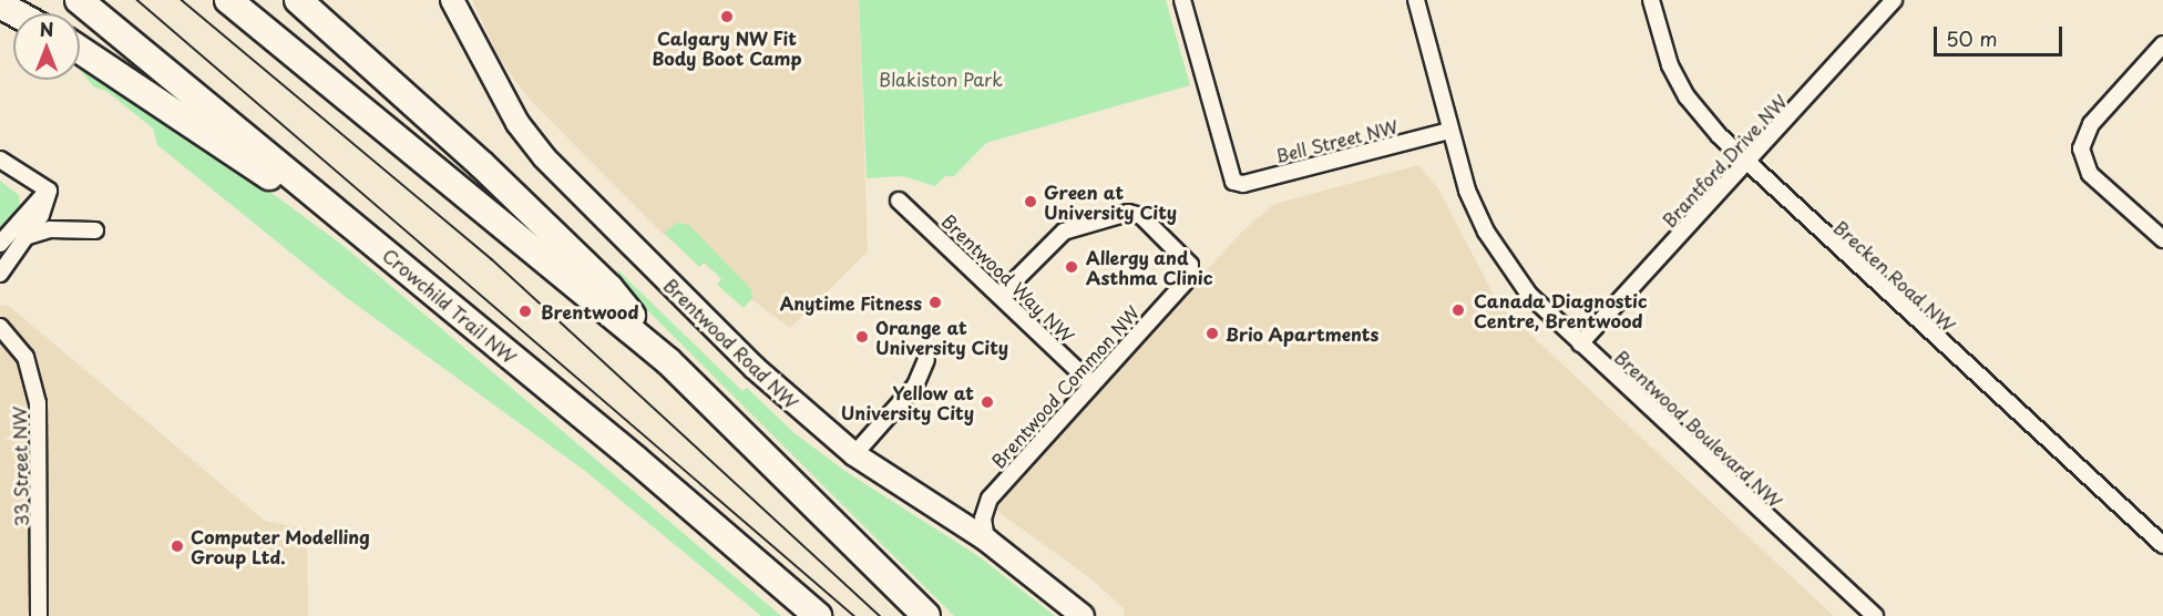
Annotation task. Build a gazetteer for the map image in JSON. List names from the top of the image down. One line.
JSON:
{"streets":{"highway":["Crowchild Trail NW"],"street":["Bell Street NW","Brantford Drive NW","Brecken Road NW","Brentwood Way NW","Brentwood Road NW","Brentwood Common NW","Brentwood Boulevard NW","33 Street NW"]},"crossings":[["Bell Street NW","Brentwood Boulevard NW"],["Brantford Drive NW","Brecken Road NW"],["Brantford Drive NW","Brentwood Boulevard NW"],["Brentwood Way NW","Brentwood Common NW"],["Brentwood Road NW","Brentwood Common NW"]],"parks":["Blakiston Park"],"places":["Calgary NW Fit Body Boot Camp","Green at University City","Allergy and Asthma Clinic","Anytime Fitness","Canada Diagnostic Centre, Brentwood","Brentwood","Brio Apartments","Orange at University City","Yellow at University City","Computer Modelling Group Ltd."],"scale_bar":"50 m","north":"top"}
